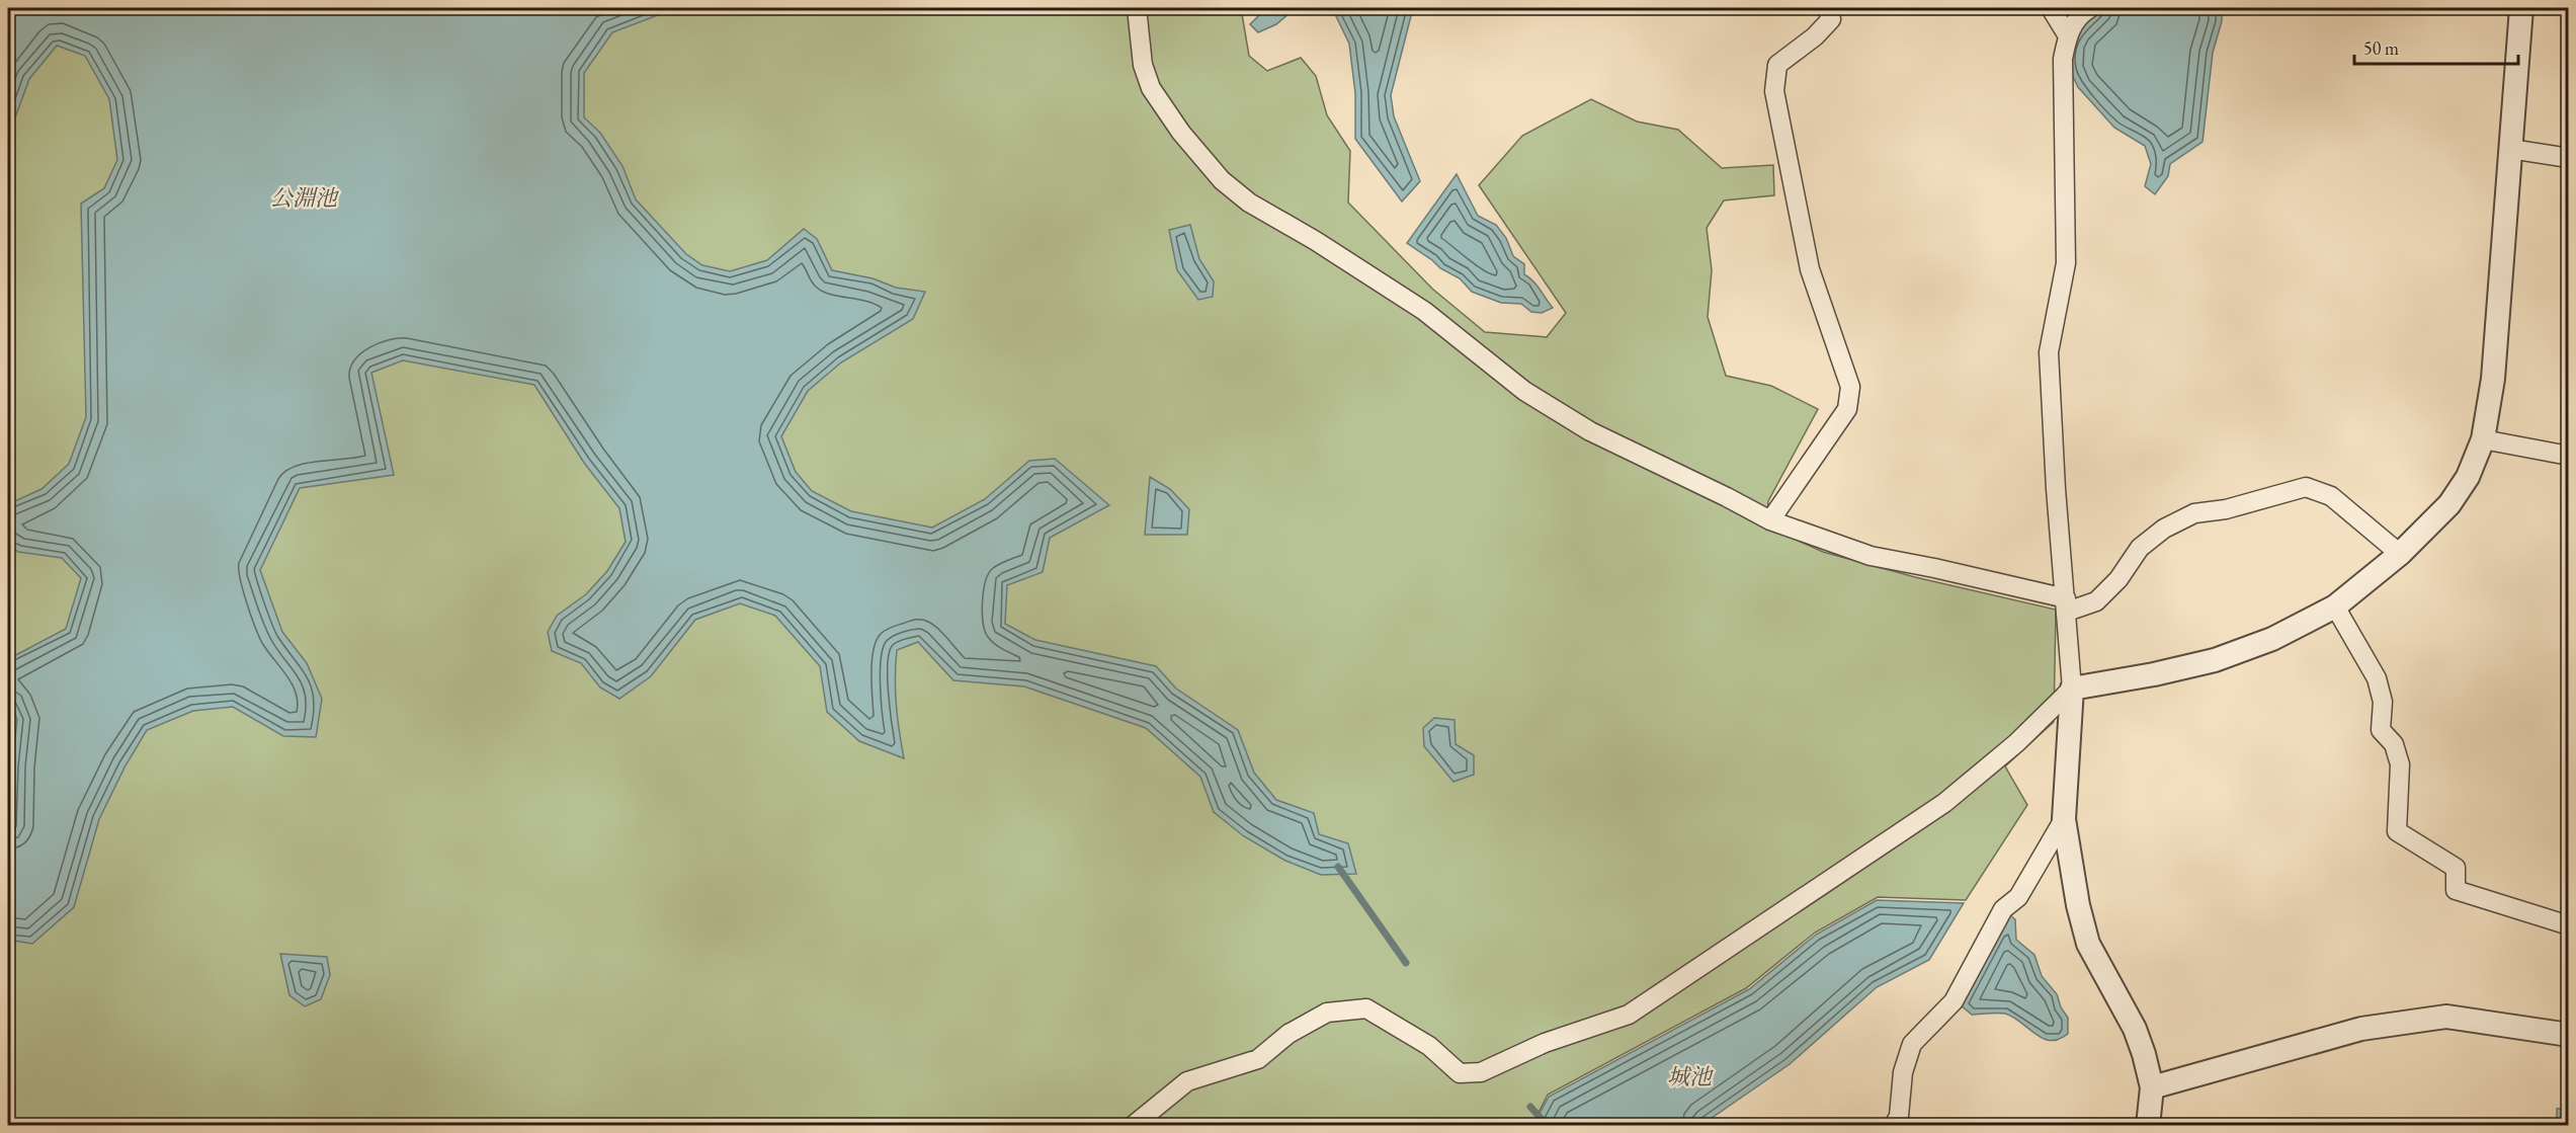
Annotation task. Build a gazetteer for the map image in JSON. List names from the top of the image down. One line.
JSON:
{"water":["公淵池","城池"],"scale_bar":"50 m"}
